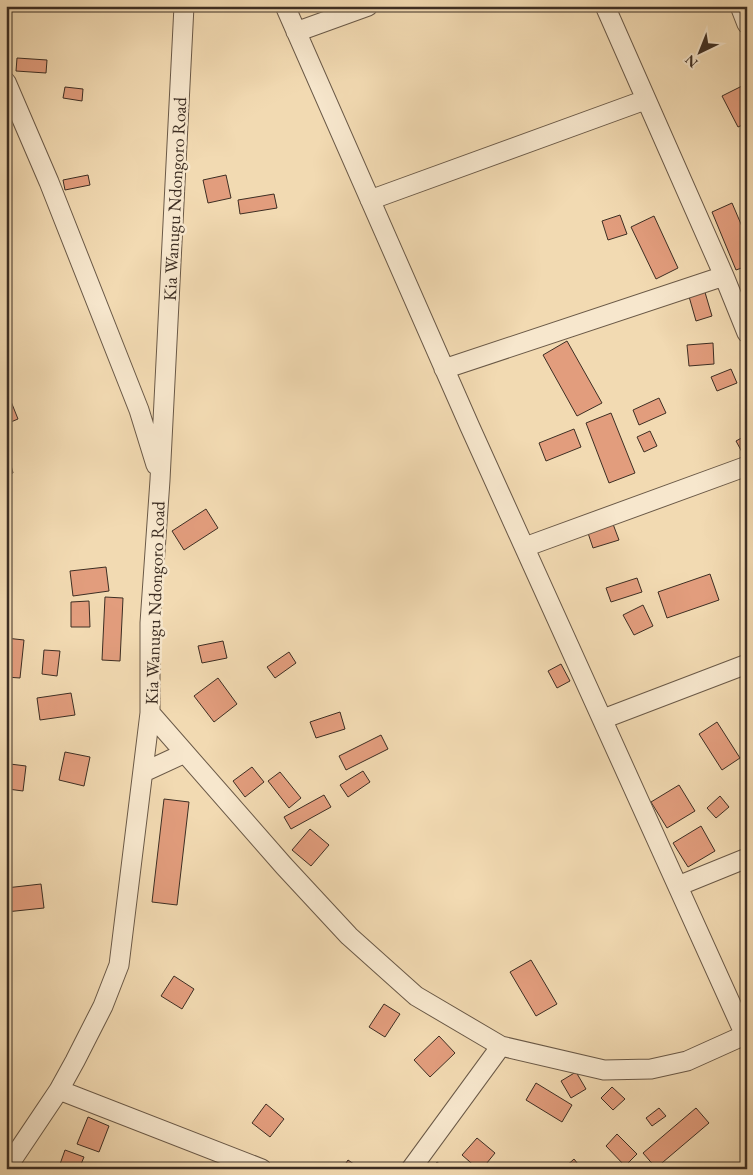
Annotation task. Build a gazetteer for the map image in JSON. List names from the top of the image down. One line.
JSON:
{"streets":{"street":["Kia Wanugu Ndongoro Road"]},"north":"bottom left"}
